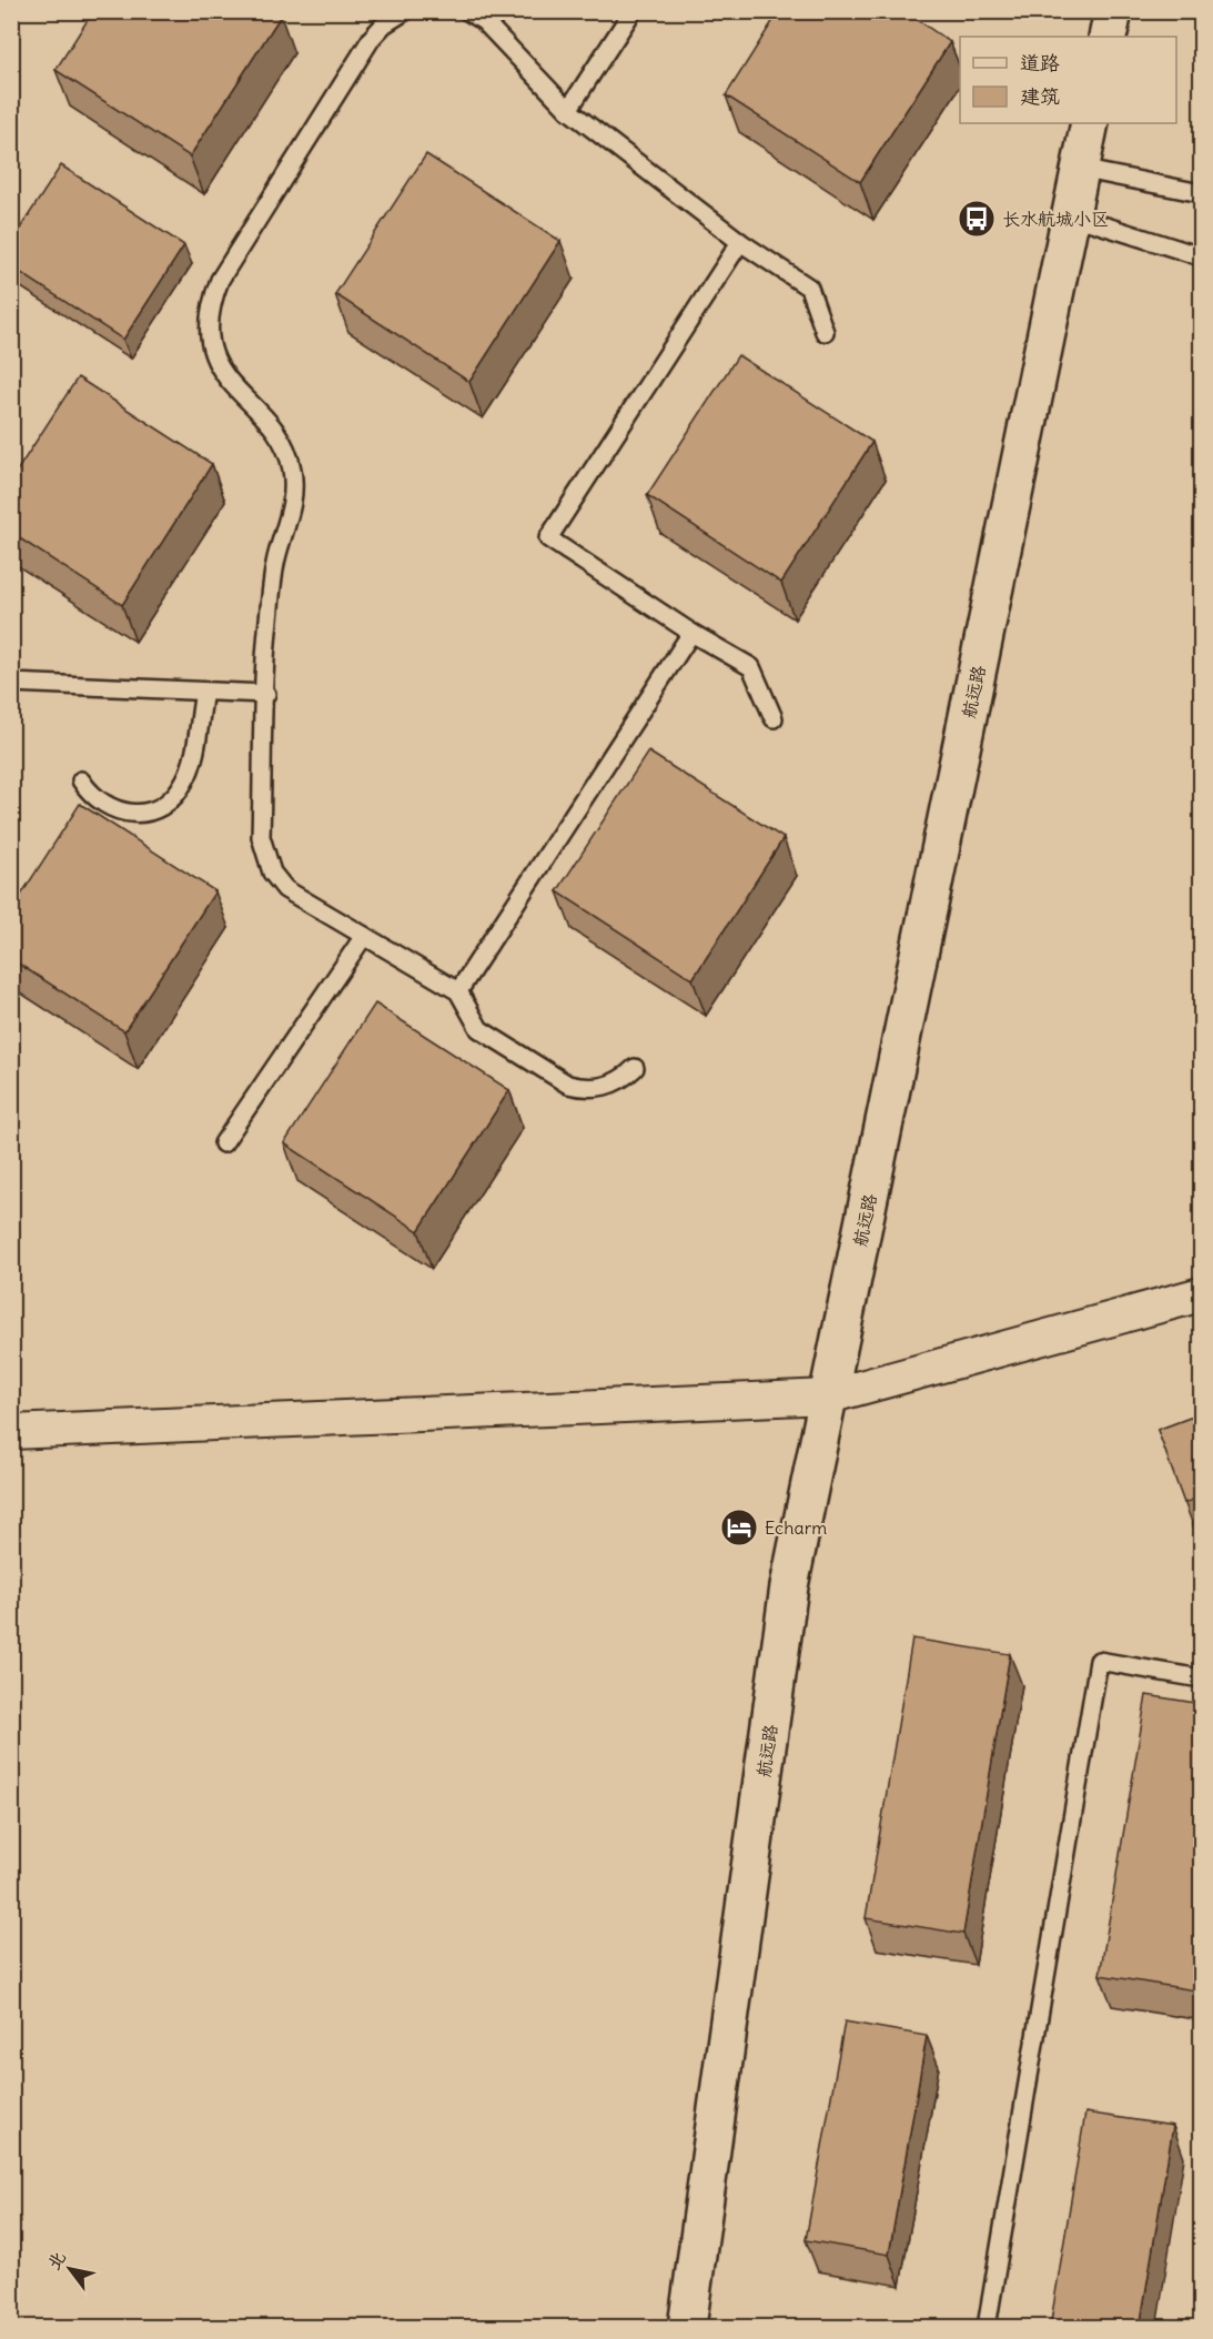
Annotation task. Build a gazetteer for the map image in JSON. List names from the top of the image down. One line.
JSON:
{"streets":{"street":["航远路"]},"places":{"bus stop":["长水航城小区"],"hotel":["Echarm"]},"legend":["道路","建筑"],"north":"top left"}
